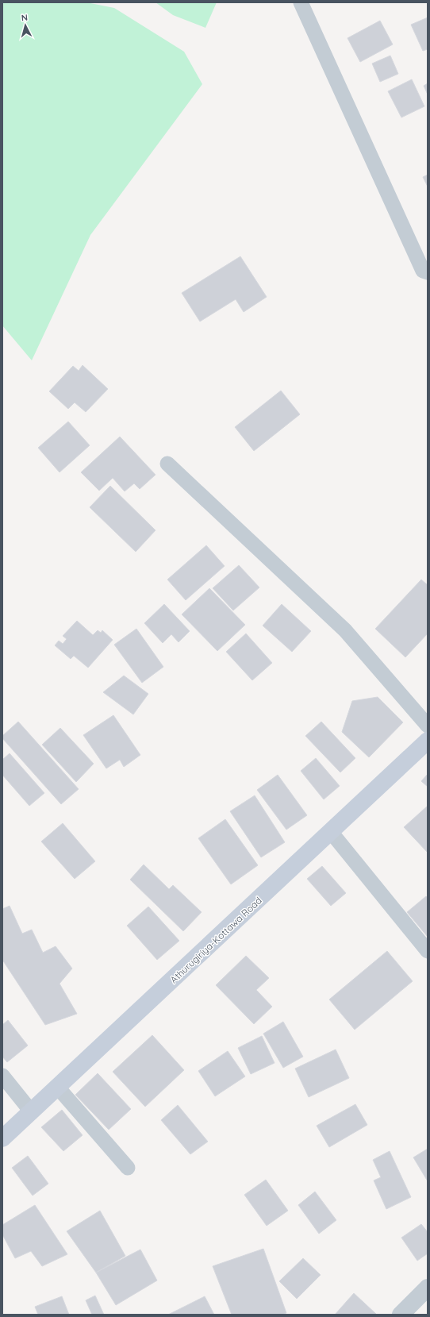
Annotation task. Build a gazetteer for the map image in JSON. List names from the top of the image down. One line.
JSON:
{"streets":{"main road":["Athurugiriya-Kottawa Road"]},"north":"top"}
